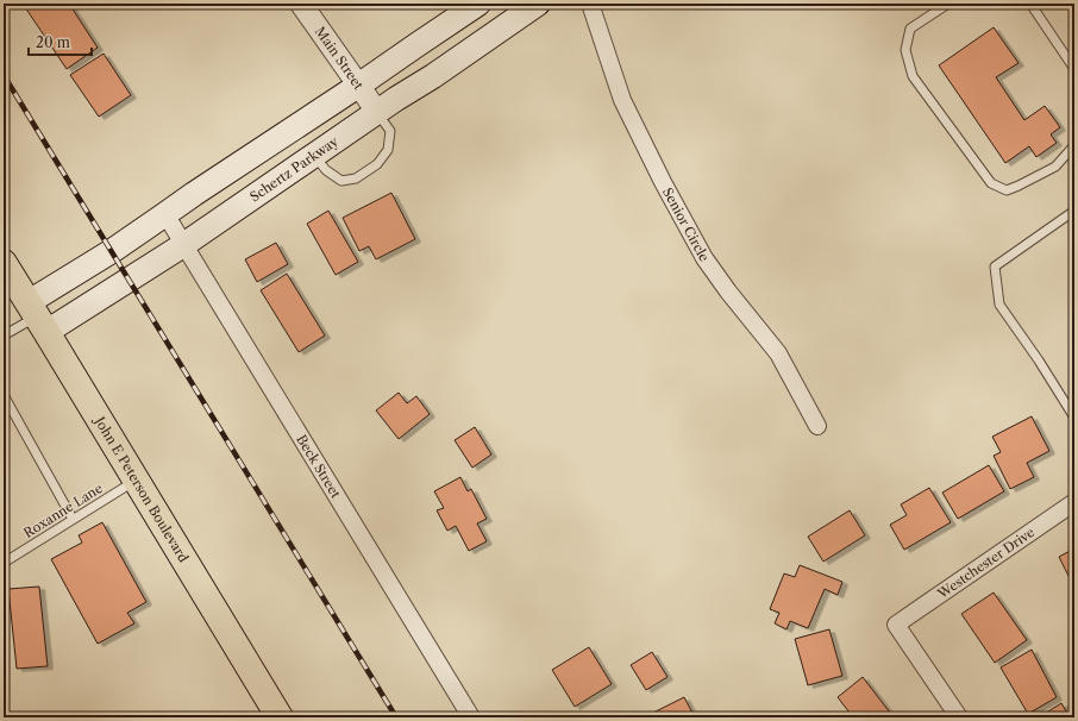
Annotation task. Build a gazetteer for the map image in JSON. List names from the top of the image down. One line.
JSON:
{"streets":{"main road":["Schertz Parkway","John E Peterson Boulevard"],"street":["Main Street","Senior Circle","Beck Street","Westchester Drive"],"lane":["Roxanne Lane"]},"crossings":[["Main Street","Schertz Parkway"],["Schertz Parkway","Beck Street"],["Schertz Parkway","John E Peterson Boulevard"],["John E Peterson Boulevard","Roxanne Lane"]],"scale_bar":"20 m"}
